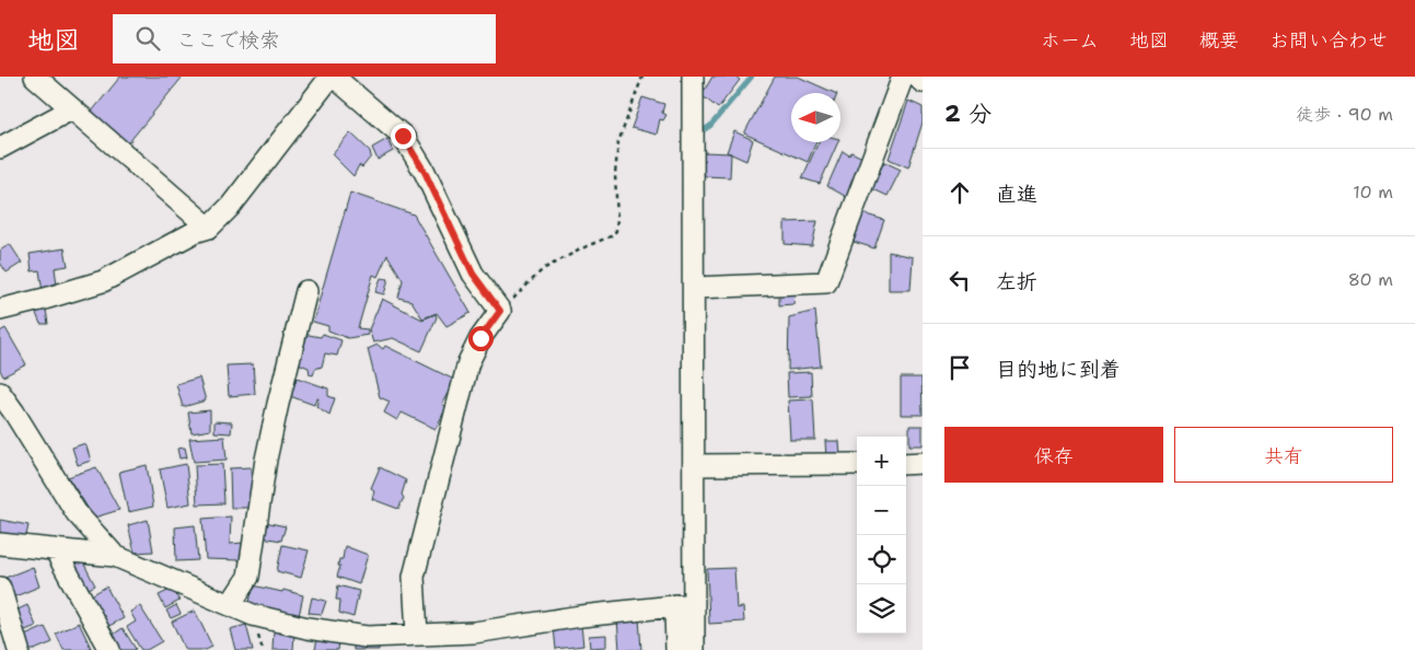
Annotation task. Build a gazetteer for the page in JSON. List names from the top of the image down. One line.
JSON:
{"north":"left","page":{"header":"地図","search":"ここで検索","nav":["ホーム","地図","概要","お問い合わせ"],"heading":["2 分","徒歩 · 90 m"],"list":[["直進","10 m"],["左折","80 m"],"目的地に到着"],"buttons":["保存","共有"],"map_buttons":["+","−"]}}
